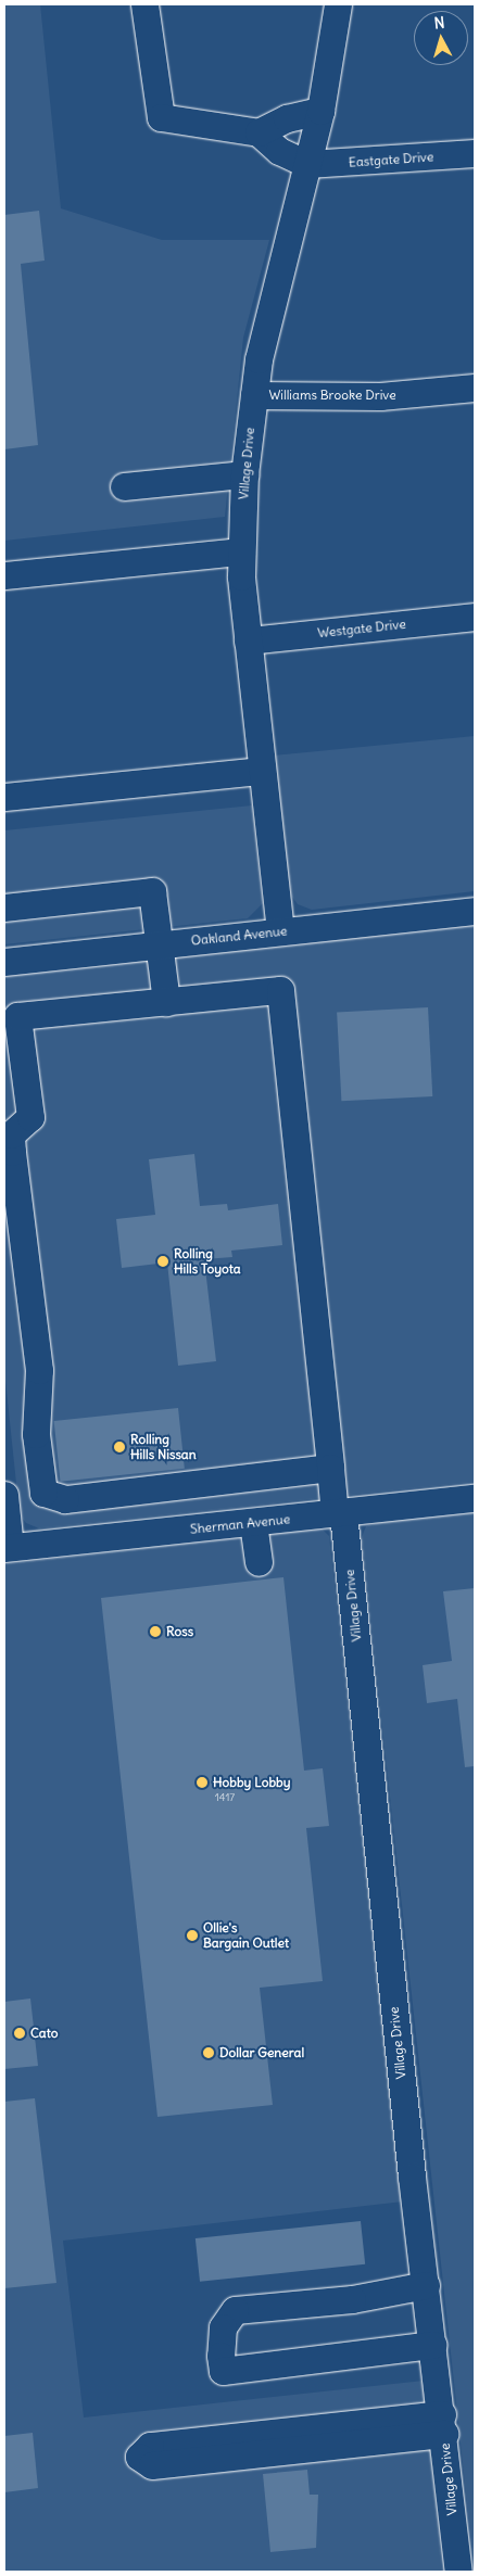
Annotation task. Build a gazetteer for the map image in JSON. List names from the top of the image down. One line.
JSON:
{"streets":{"street":["Eastgate Drive","Williams Brooke Drive","Village Drive","Westgate Drive","Oakland Avenue","Sherman Avenue"]},"crossings":[["Eastgate Drive","Village Drive"],["Williams Brooke Drive","Village Drive"],["Village Drive","Westgate Drive"],["Village Drive","Oakland Avenue"],["Village Drive","Sherman Avenue"]],"places":["Rolling Hills Toyota","Rolling Hills Nissan","Ross","Hobby Lobby","Ollie's Bargain Outlet","Cato","Dollar General"],"house_numbers":["1417"],"north":"top"}
